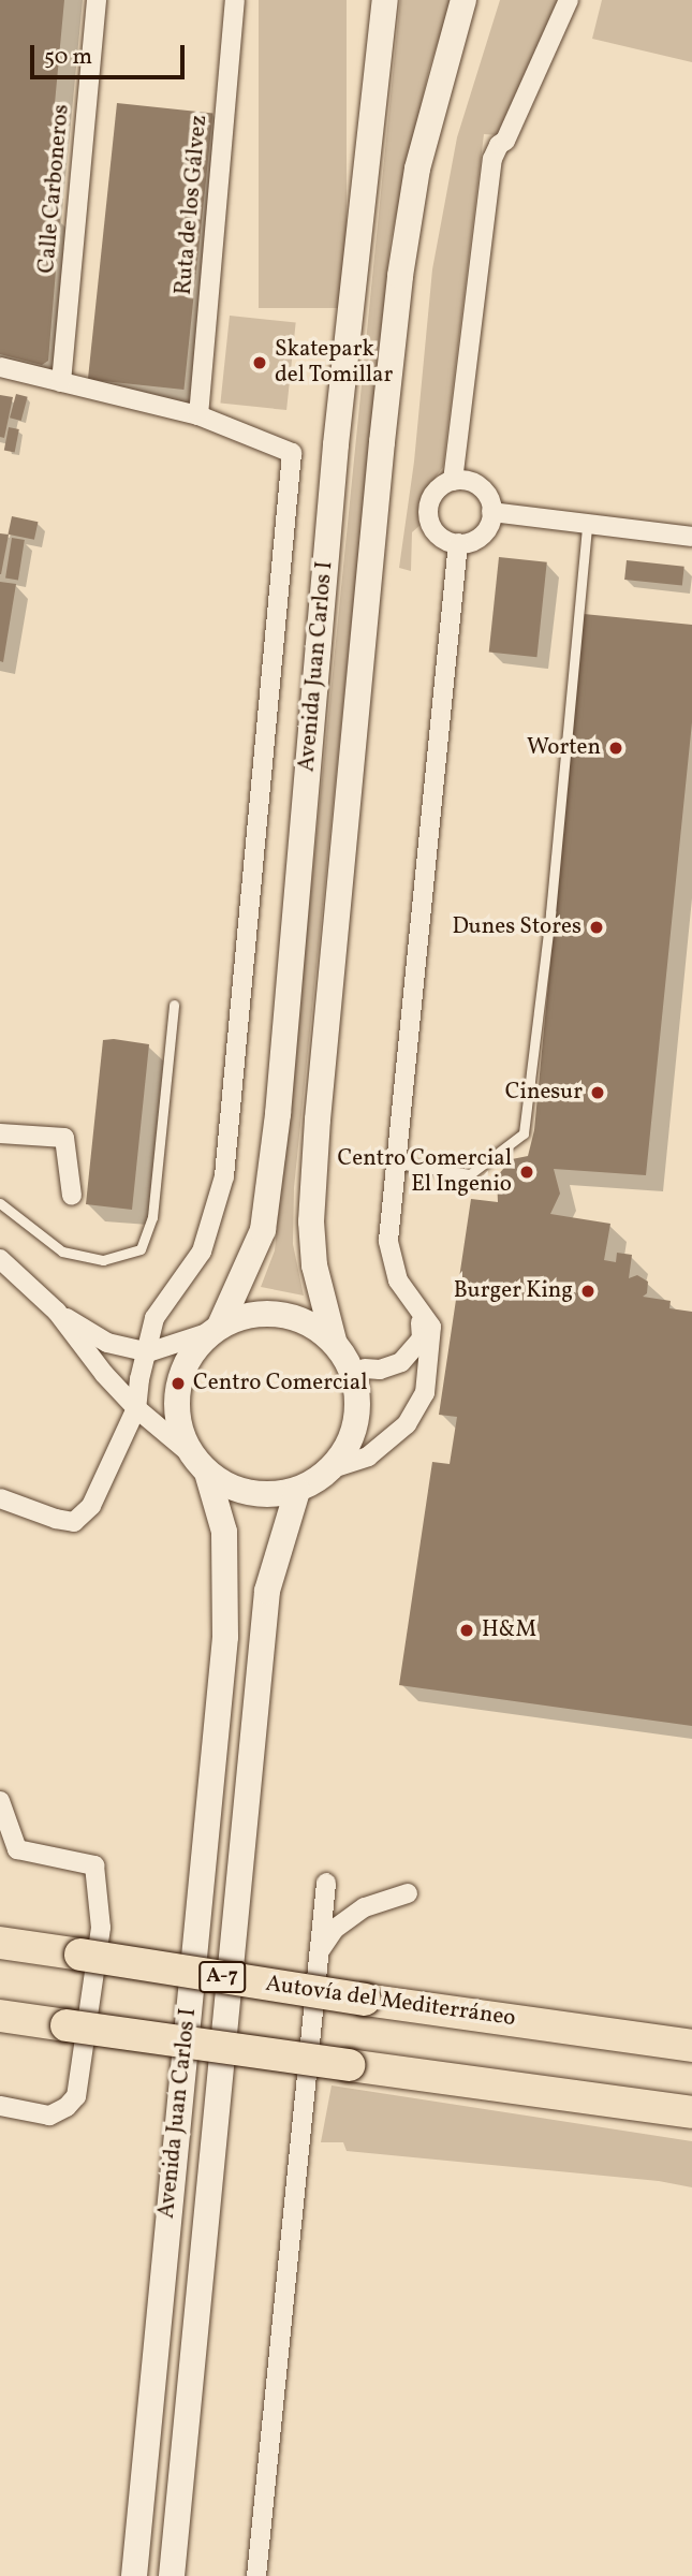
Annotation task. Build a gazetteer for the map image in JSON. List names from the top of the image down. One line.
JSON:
{"streets":{"highway":["A-7","Autovía del Mediterráneo"],"street":["Calle Carboneros","Ruta de los Gálvez","Avenida Juan Carlos I"]},"places":["Skatepark del Tomillar","Worten","Dunes Stores","Cinesur","Centro Comercial El Ingenio","Burger King","Centro Comercial","H&M"],"scale_bar":"50 m"}
